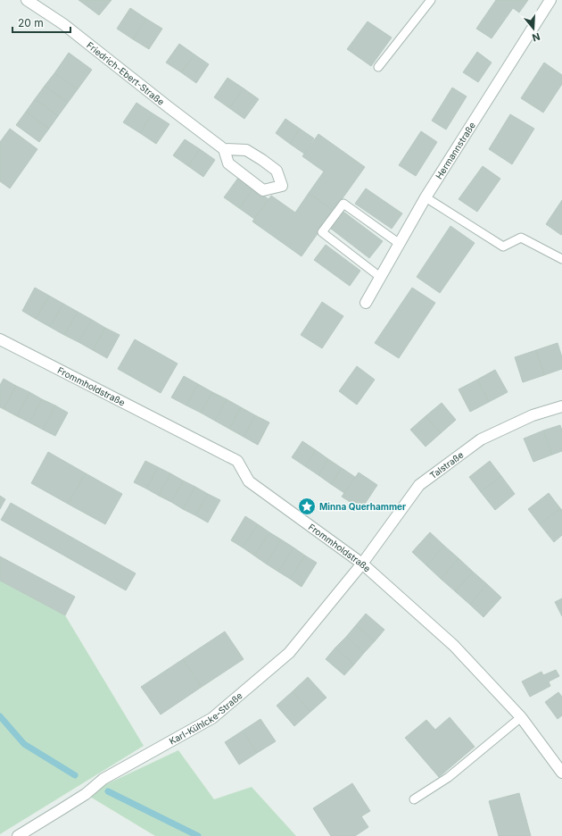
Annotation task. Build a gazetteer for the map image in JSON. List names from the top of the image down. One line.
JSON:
{"streets":{"street":["Friedrich-Ebert-Straße","Hermannstraße","Frommholdstraße","Talstraße","Karl-Kühlcke-Straße"]},"crossings":[["Frommholdstraße","Talstraße"],["Frommholdstraße","Karl-Kühlcke-Straße"],["Talstraße","Karl-Kühlcke-Straße"]],"places":{"place":["Minna Querhammer"]},"scale_bar":"20 m","north":"bottom"}
